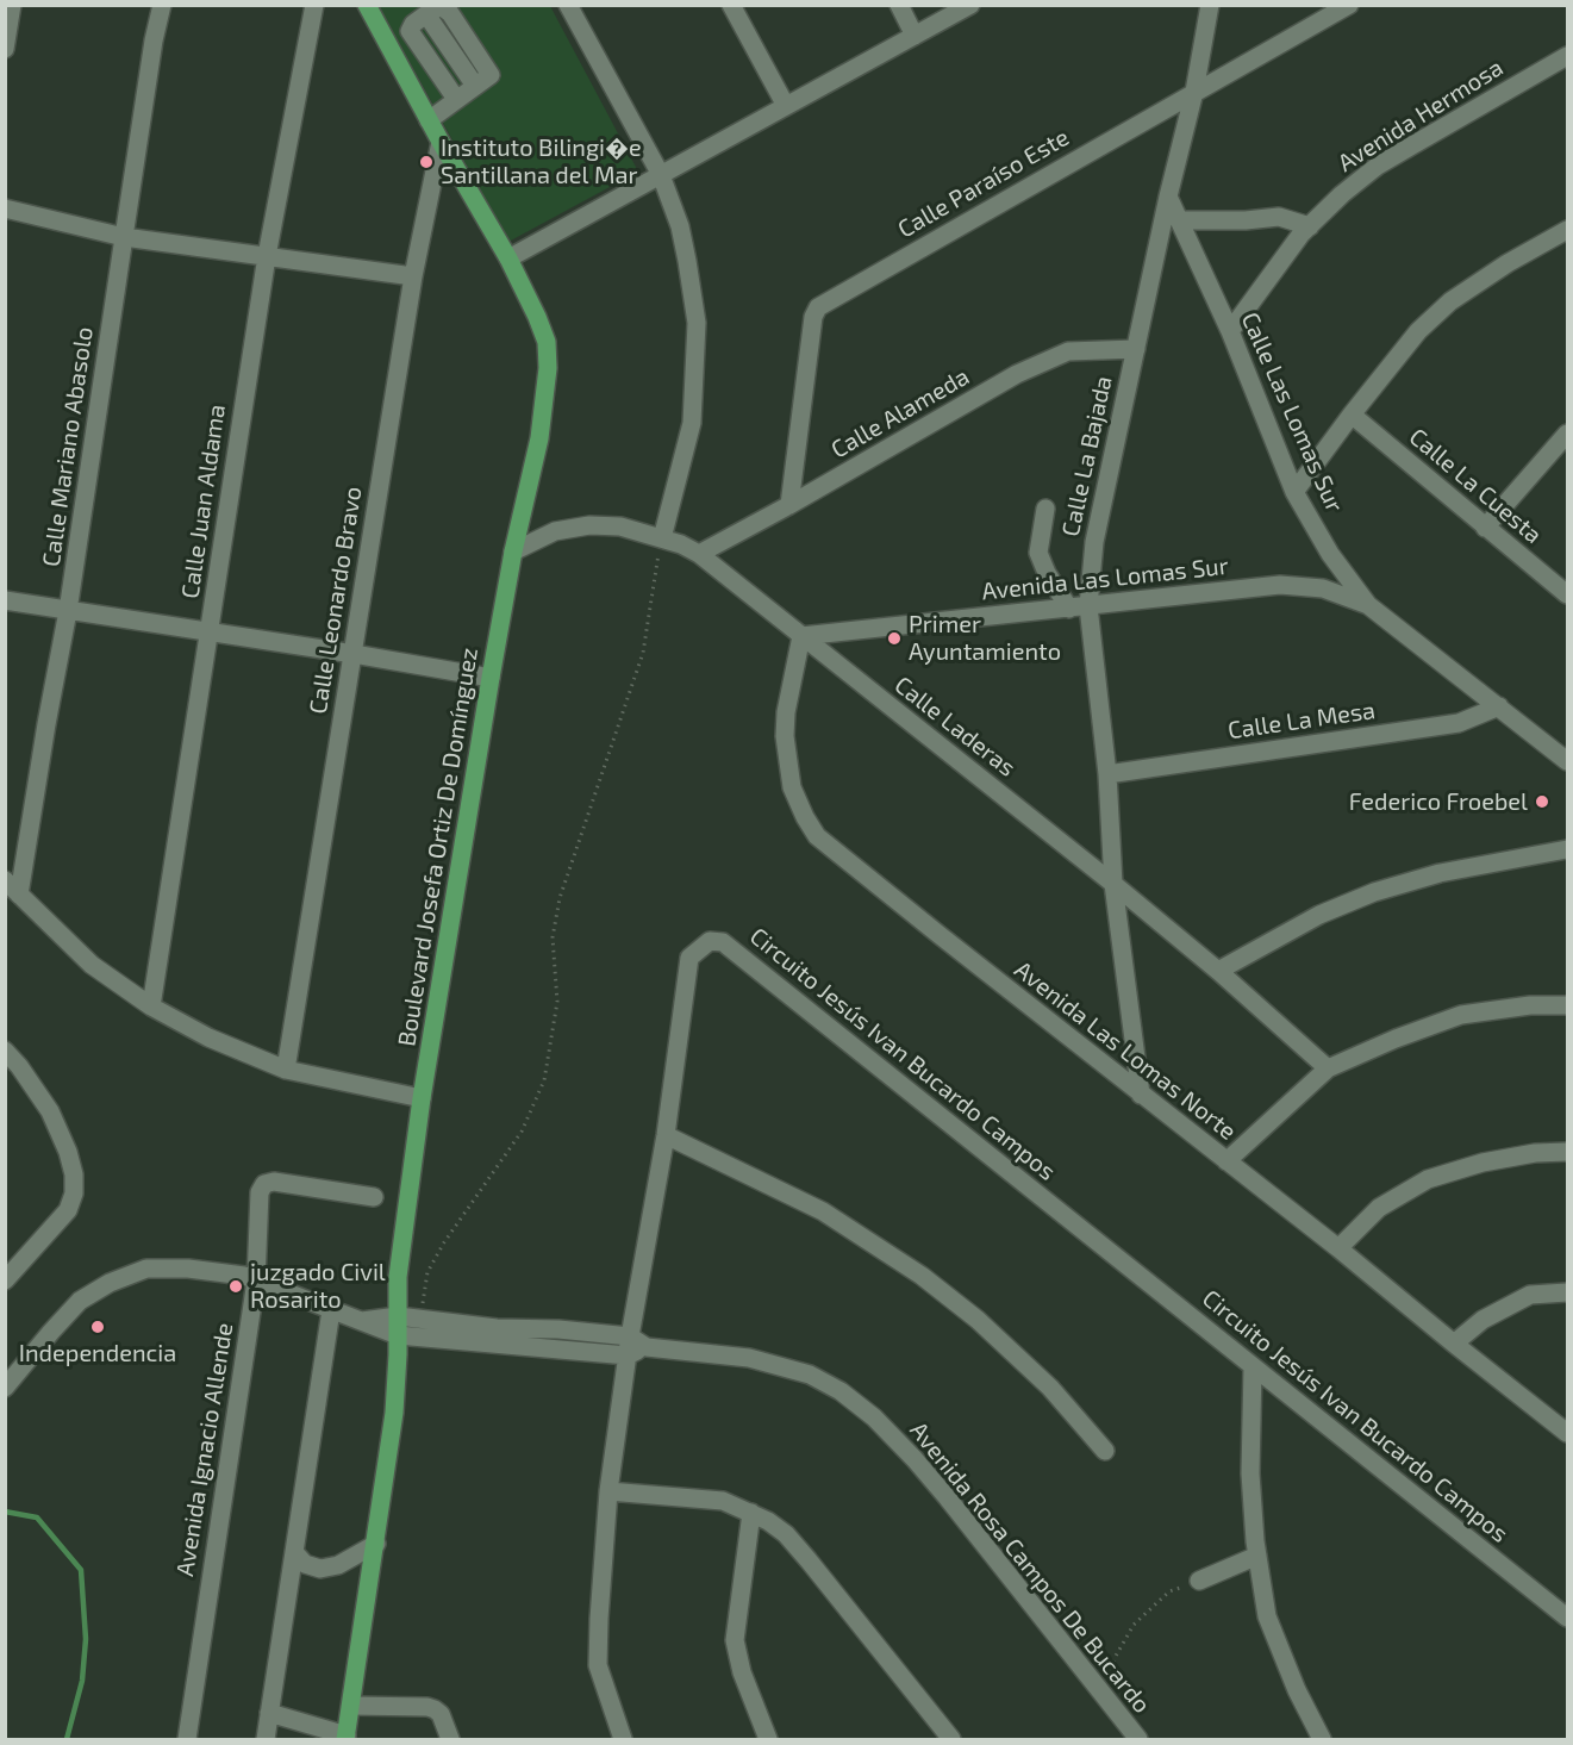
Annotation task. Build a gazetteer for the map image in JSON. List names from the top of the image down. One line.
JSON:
{"streets":{"main road":["Boulevard Josefa Ortiz De Domínguez"],"street":["Avenida Hermosa","Calle Paraíso Este","Calle Las Lomas Sur","Calle Alameda","Calle Mariano Abasolo","Calle La Bajada","Calle La Cuesta","Calle Juan Aldama","Avenida Las Lomas Sur","Calle Leonardo Bravo","Calle La Mesa","Calle Laderas","Avenida Las Lomas Norte","Circuito Jesús Ivan Bucardo Campos","Avenida Ignacio Allende","Avenida Rosa Campos De Bucardo"]},"crossings":[["Avenida Hermosa","Calle Las Lomas Sur"],["Calle Paraíso Este","Calle Alameda"],["Calle Paraíso Este","Calle La Bajada"],["Calle Las Lomas Sur","Calle La Bajada"],["Calle Las Lomas Sur","Avenida Las Lomas Sur"],["Calle Las Lomas Sur","Calle La Mesa"],["Calle Alameda","Calle La Bajada"],["Calle Alameda","Calle Laderas"],["Calle La Bajada","Avenida Las Lomas Sur"],["Calle La Bajada","Calle La Mesa"],["Calle La Bajada","Calle Laderas"],["Calle La Bajada","Avenida Las Lomas Norte"],["Avenida Las Lomas Sur","Calle Laderas"],["Avenida Las Lomas Sur","Avenida Las Lomas Norte"],["Calle Leonardo Bravo","Boulevard Josefa Ortiz De Domínguez"],["Calle Laderas","Boulevard Josefa Ortiz De Domínguez"],["Calle Laderas","Avenida Las Lomas Norte"],["Circuito Jesús Ivan Bucardo Campos","Avenida Rosa Campos De Bucardo"]],"places":["Instituto Bilingi�e Santillana del Mar","Primer Ayuntamiento","Federico Froebel","juzgado Civil Rosarito","Independencia"]}
